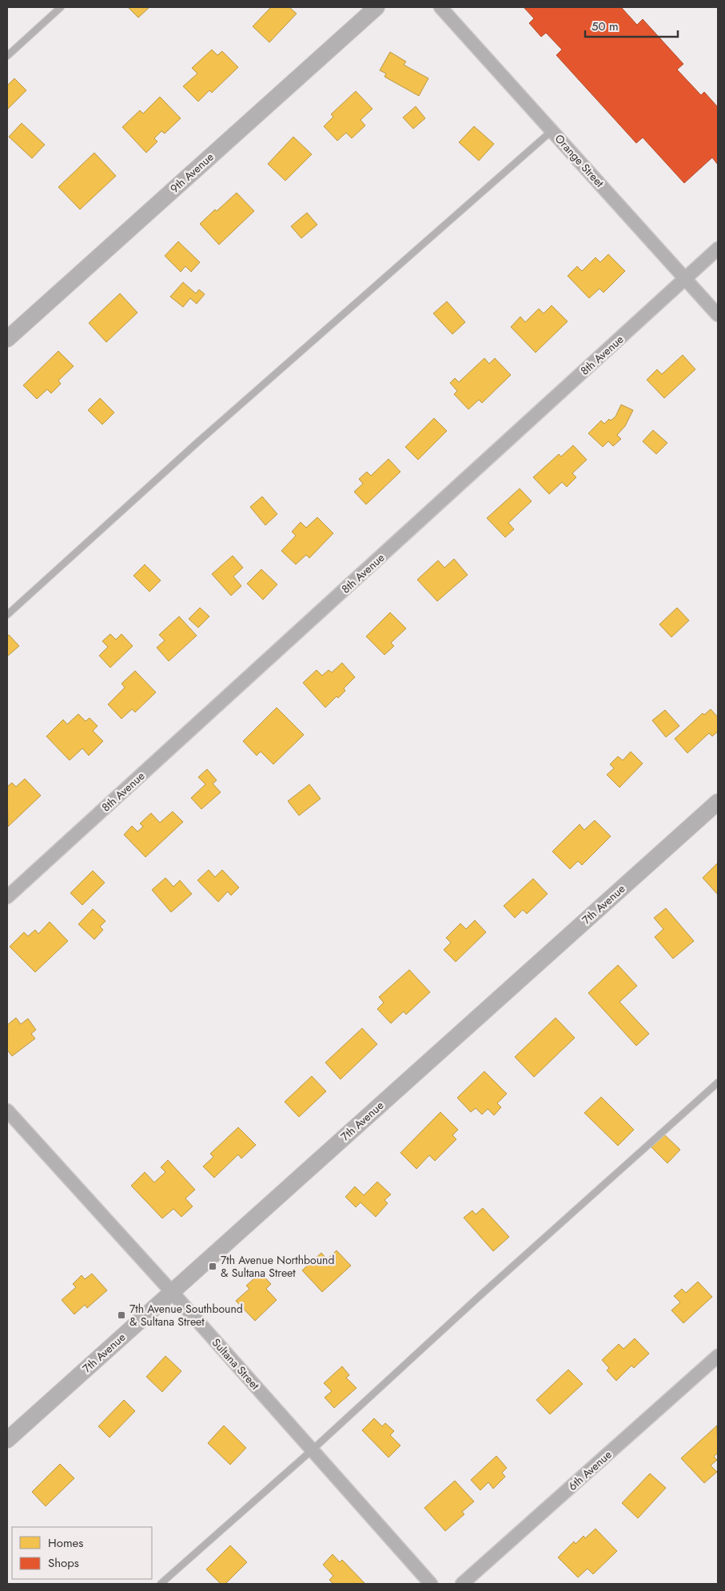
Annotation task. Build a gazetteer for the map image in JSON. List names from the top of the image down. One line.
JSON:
{"streets":{"street":["Orange Street","9th Avenue","8th Avenue","7th Avenue","Sultana Street","6th Avenue"]},"crossings":[["Orange Street","8th Avenue"],["7th Avenue","Sultana Street"]],"places":{"transit":["7th Avenue Northbound & Sultana Street","7th Avenue Southbound & Sultana Street"]},"legend":["Homes","Shops"],"scale_bar":"50 m"}
